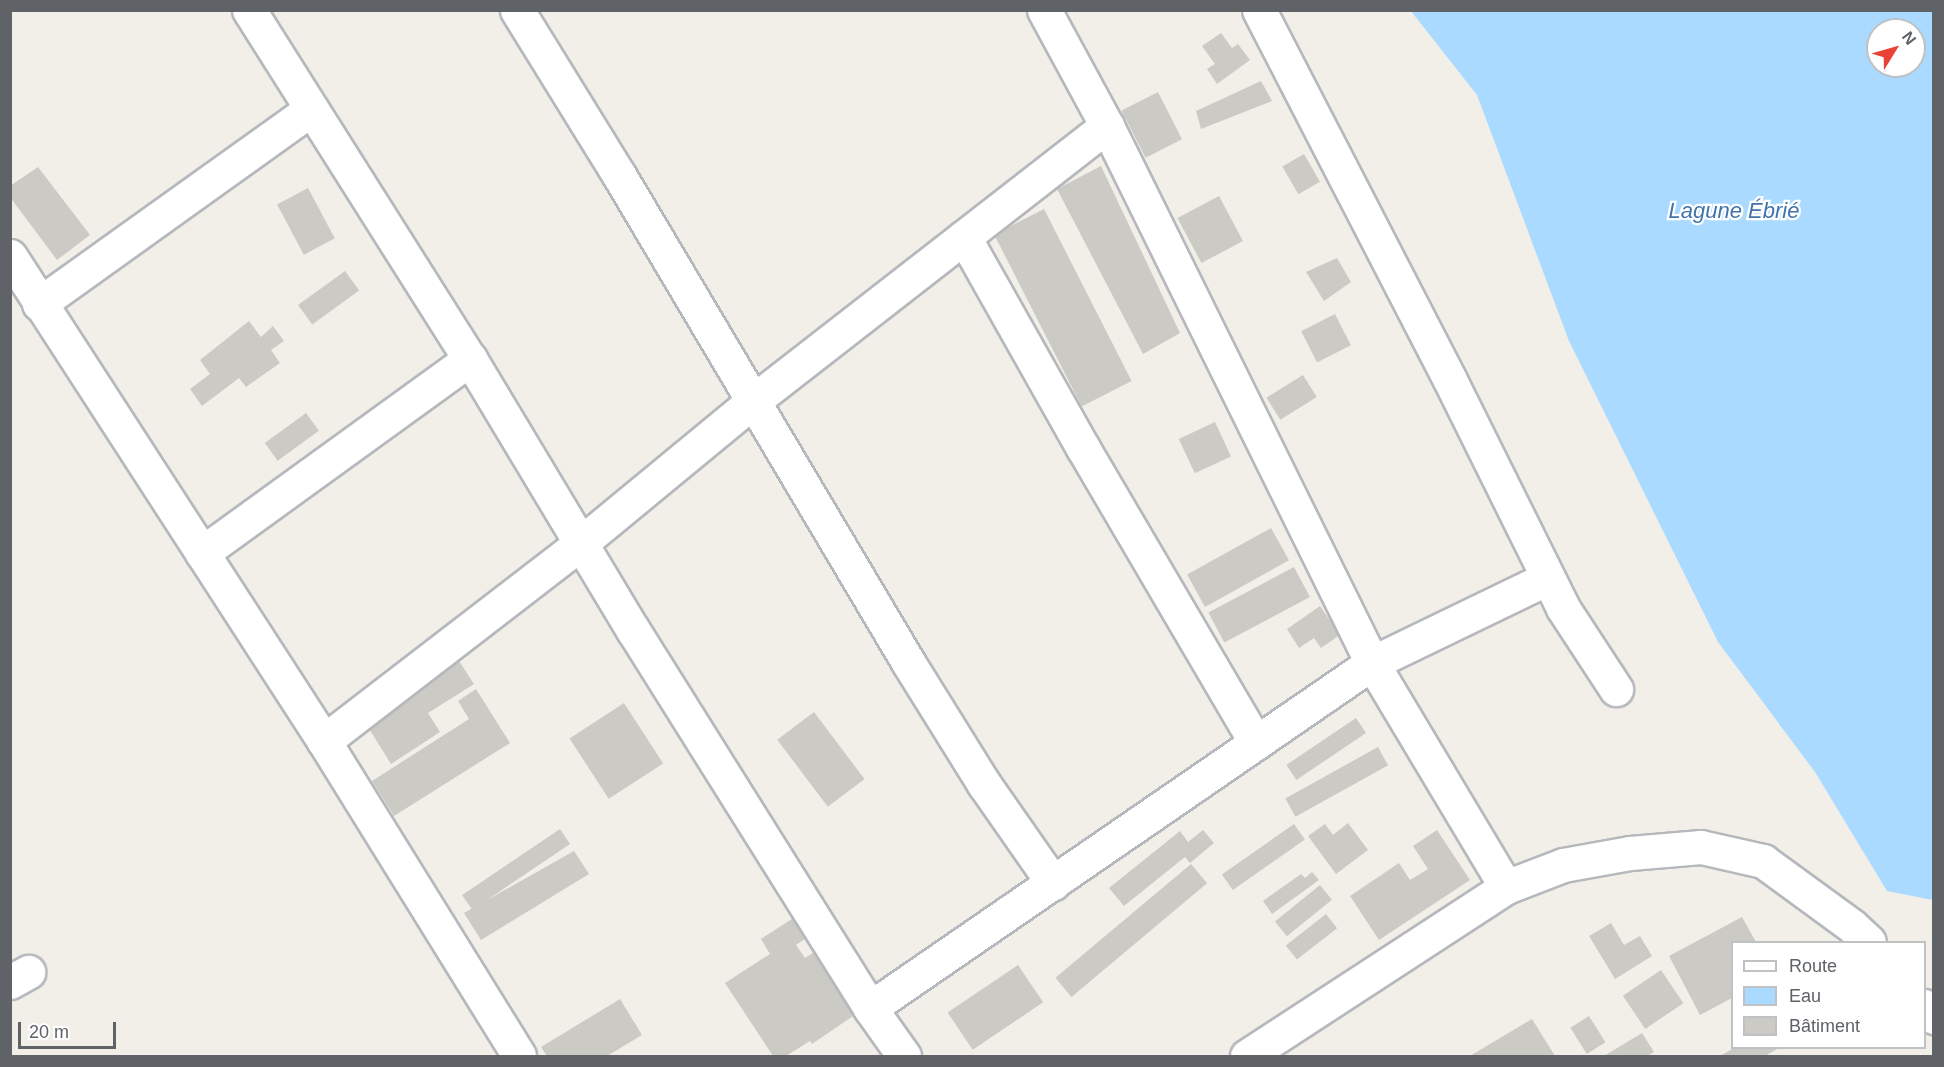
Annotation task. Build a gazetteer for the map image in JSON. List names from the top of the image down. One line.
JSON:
{"water":["Lagune Ébrié"],"legend":["Route","Eau","Bâtiment"],"scale_bar":"20 m","north":"top right"}
